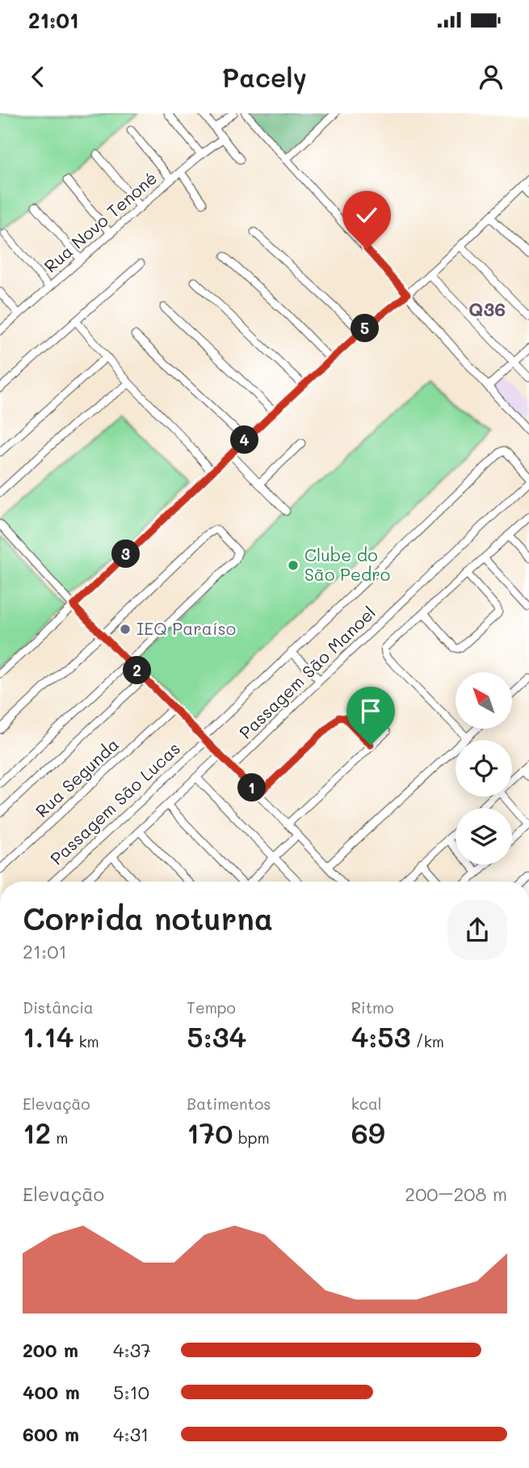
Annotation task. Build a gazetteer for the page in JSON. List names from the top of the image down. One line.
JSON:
{"streets":{"street":["Rua Novo Tenoné","Passagem São Manoel","Rua Segunda","Passagem São Lucas"]},"districts":["Q36"],"places":["Clube do São Pedro","IEQ Paraíso"],"north":"top left","page":{"status":"21:01","header":"Pacely","pins":["5","4","3","2","1"],"heading":["Corrida noturna","21:01"],"stats":[["Distância","1.14 km"],["Tempo","5:34"],["Ritmo","4:53 /km"],["Elevação","12 m"],["Batimentos","170 bpm"],["kcal","69"]],"chart":["Elevação","200–208 m"],"list":[{"name":"200 m","note":"4:37"},{"name":"400 m","note":"5:10"},{"name":"600 m","note":"4:31"}]}}
